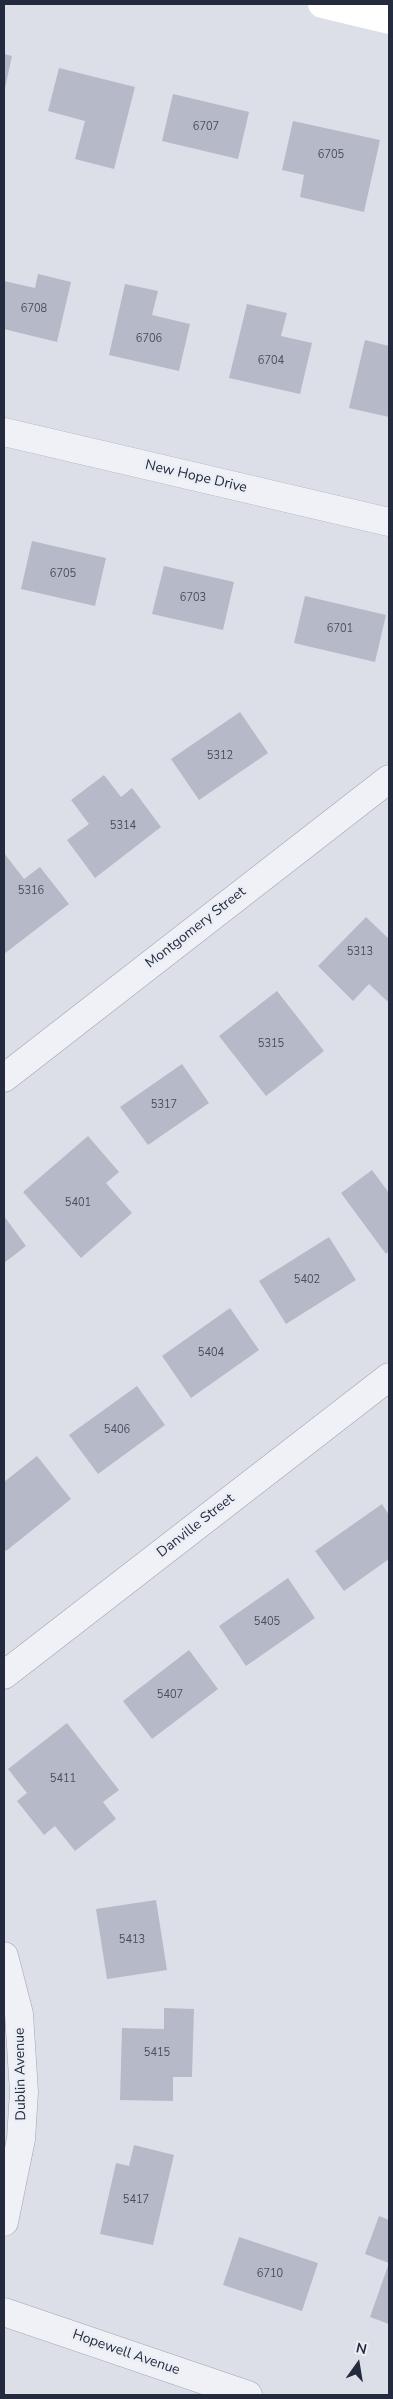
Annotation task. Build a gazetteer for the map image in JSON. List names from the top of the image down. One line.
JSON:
{"streets":{"street":["New Hope Drive","Montgomery Street","Danville Street","Dublin Avenue","Hopewell Avenue"]},"house_numbers":["6707","6705","6708","6706","6704","6705","6703","6701","5312","5314","5316","5313","5315","5317","5401","5402","5404","5406","5405","5407","5411","5413","5415","5417","6710"],"north":"top"}
